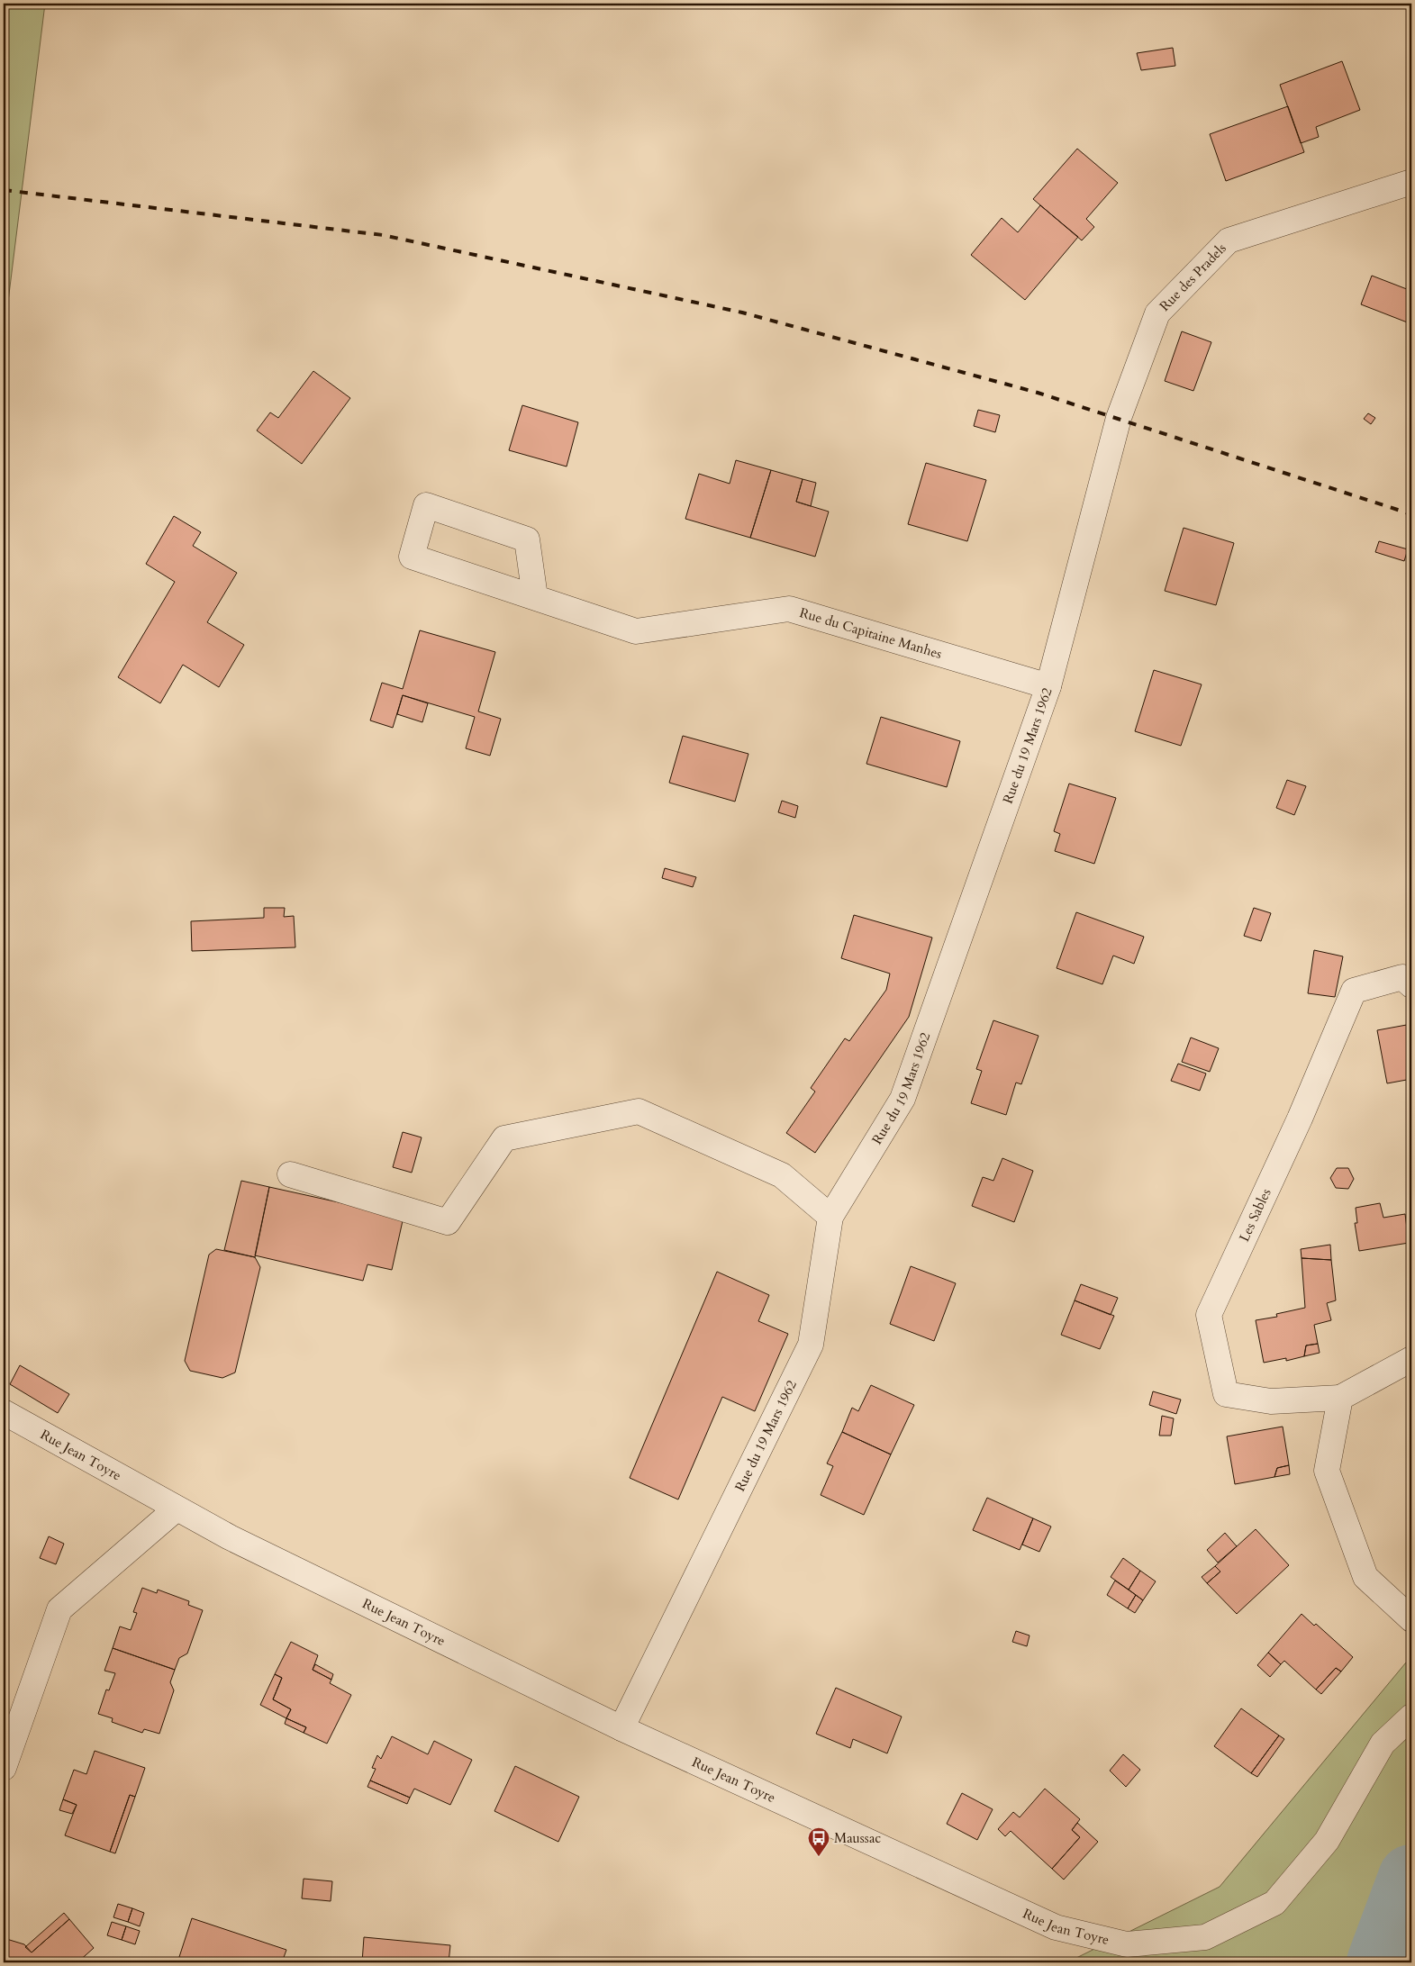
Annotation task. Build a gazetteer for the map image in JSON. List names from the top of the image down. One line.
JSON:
{"streets":{"street":["Rue des Pradels","Rue du Capitaine Manhes","Rue du 19 Mars 1962","Les Sables","Rue Jean Toyre"]},"crossings":[["Rue des Pradels","Rue du 19 Mars 1962"],["Rue du Capitaine Manhes","Rue du 19 Mars 1962"],["Rue du 19 Mars 1962","Rue Jean Toyre"]],"places":{"bus stop":["Maussac"]}}
